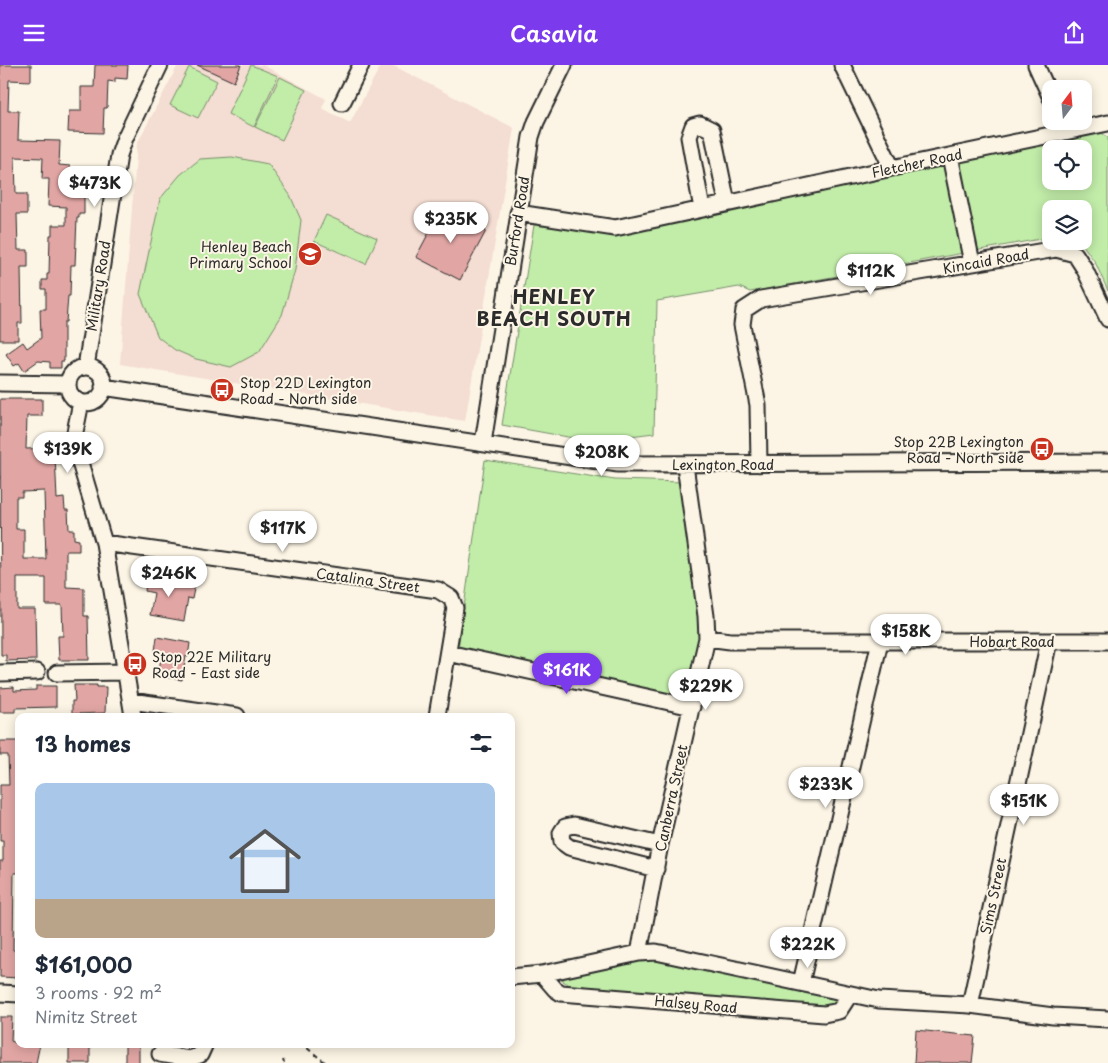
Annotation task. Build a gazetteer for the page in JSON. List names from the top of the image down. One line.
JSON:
{"streets":{"street":["Fletcher Road","Burford Road","Kincaid Road","Military Road","Lexington Road","Catalina Street","Hobart Road","Canberra Street","Sims Street","Halsey Road"]},"crossings":[["Fletcher Road","Burford Road"],["Burford Road","Lexington Road"],["Kincaid Road","Lexington Road"],["Military Road","Lexington Road"],["Lexington Road","Canberra Street"],["Hobart Road","Canberra Street"],["Hobart Road","Sims Street"]],"districts":["HENLEY BEACH SOUTH"],"places":{"school or university":["Henley Beach Primary School"],"bus stop":["Stop 22D Lexington Road - North side","Stop 22B Lexington Road - North side","Stop 22E Military Road - East side"]},"north":"top","page":{"header":"Casavia","price":["$473K","$235K","$112K","$139K","$208K","$117K","$246K","$158K","$161K","$229K","$233K","$151K","$222K"],"heading":"13 homes","list":[{"name":"$161,000","note":"3 rooms · 92 m² · Nimitz Street"}]}}
